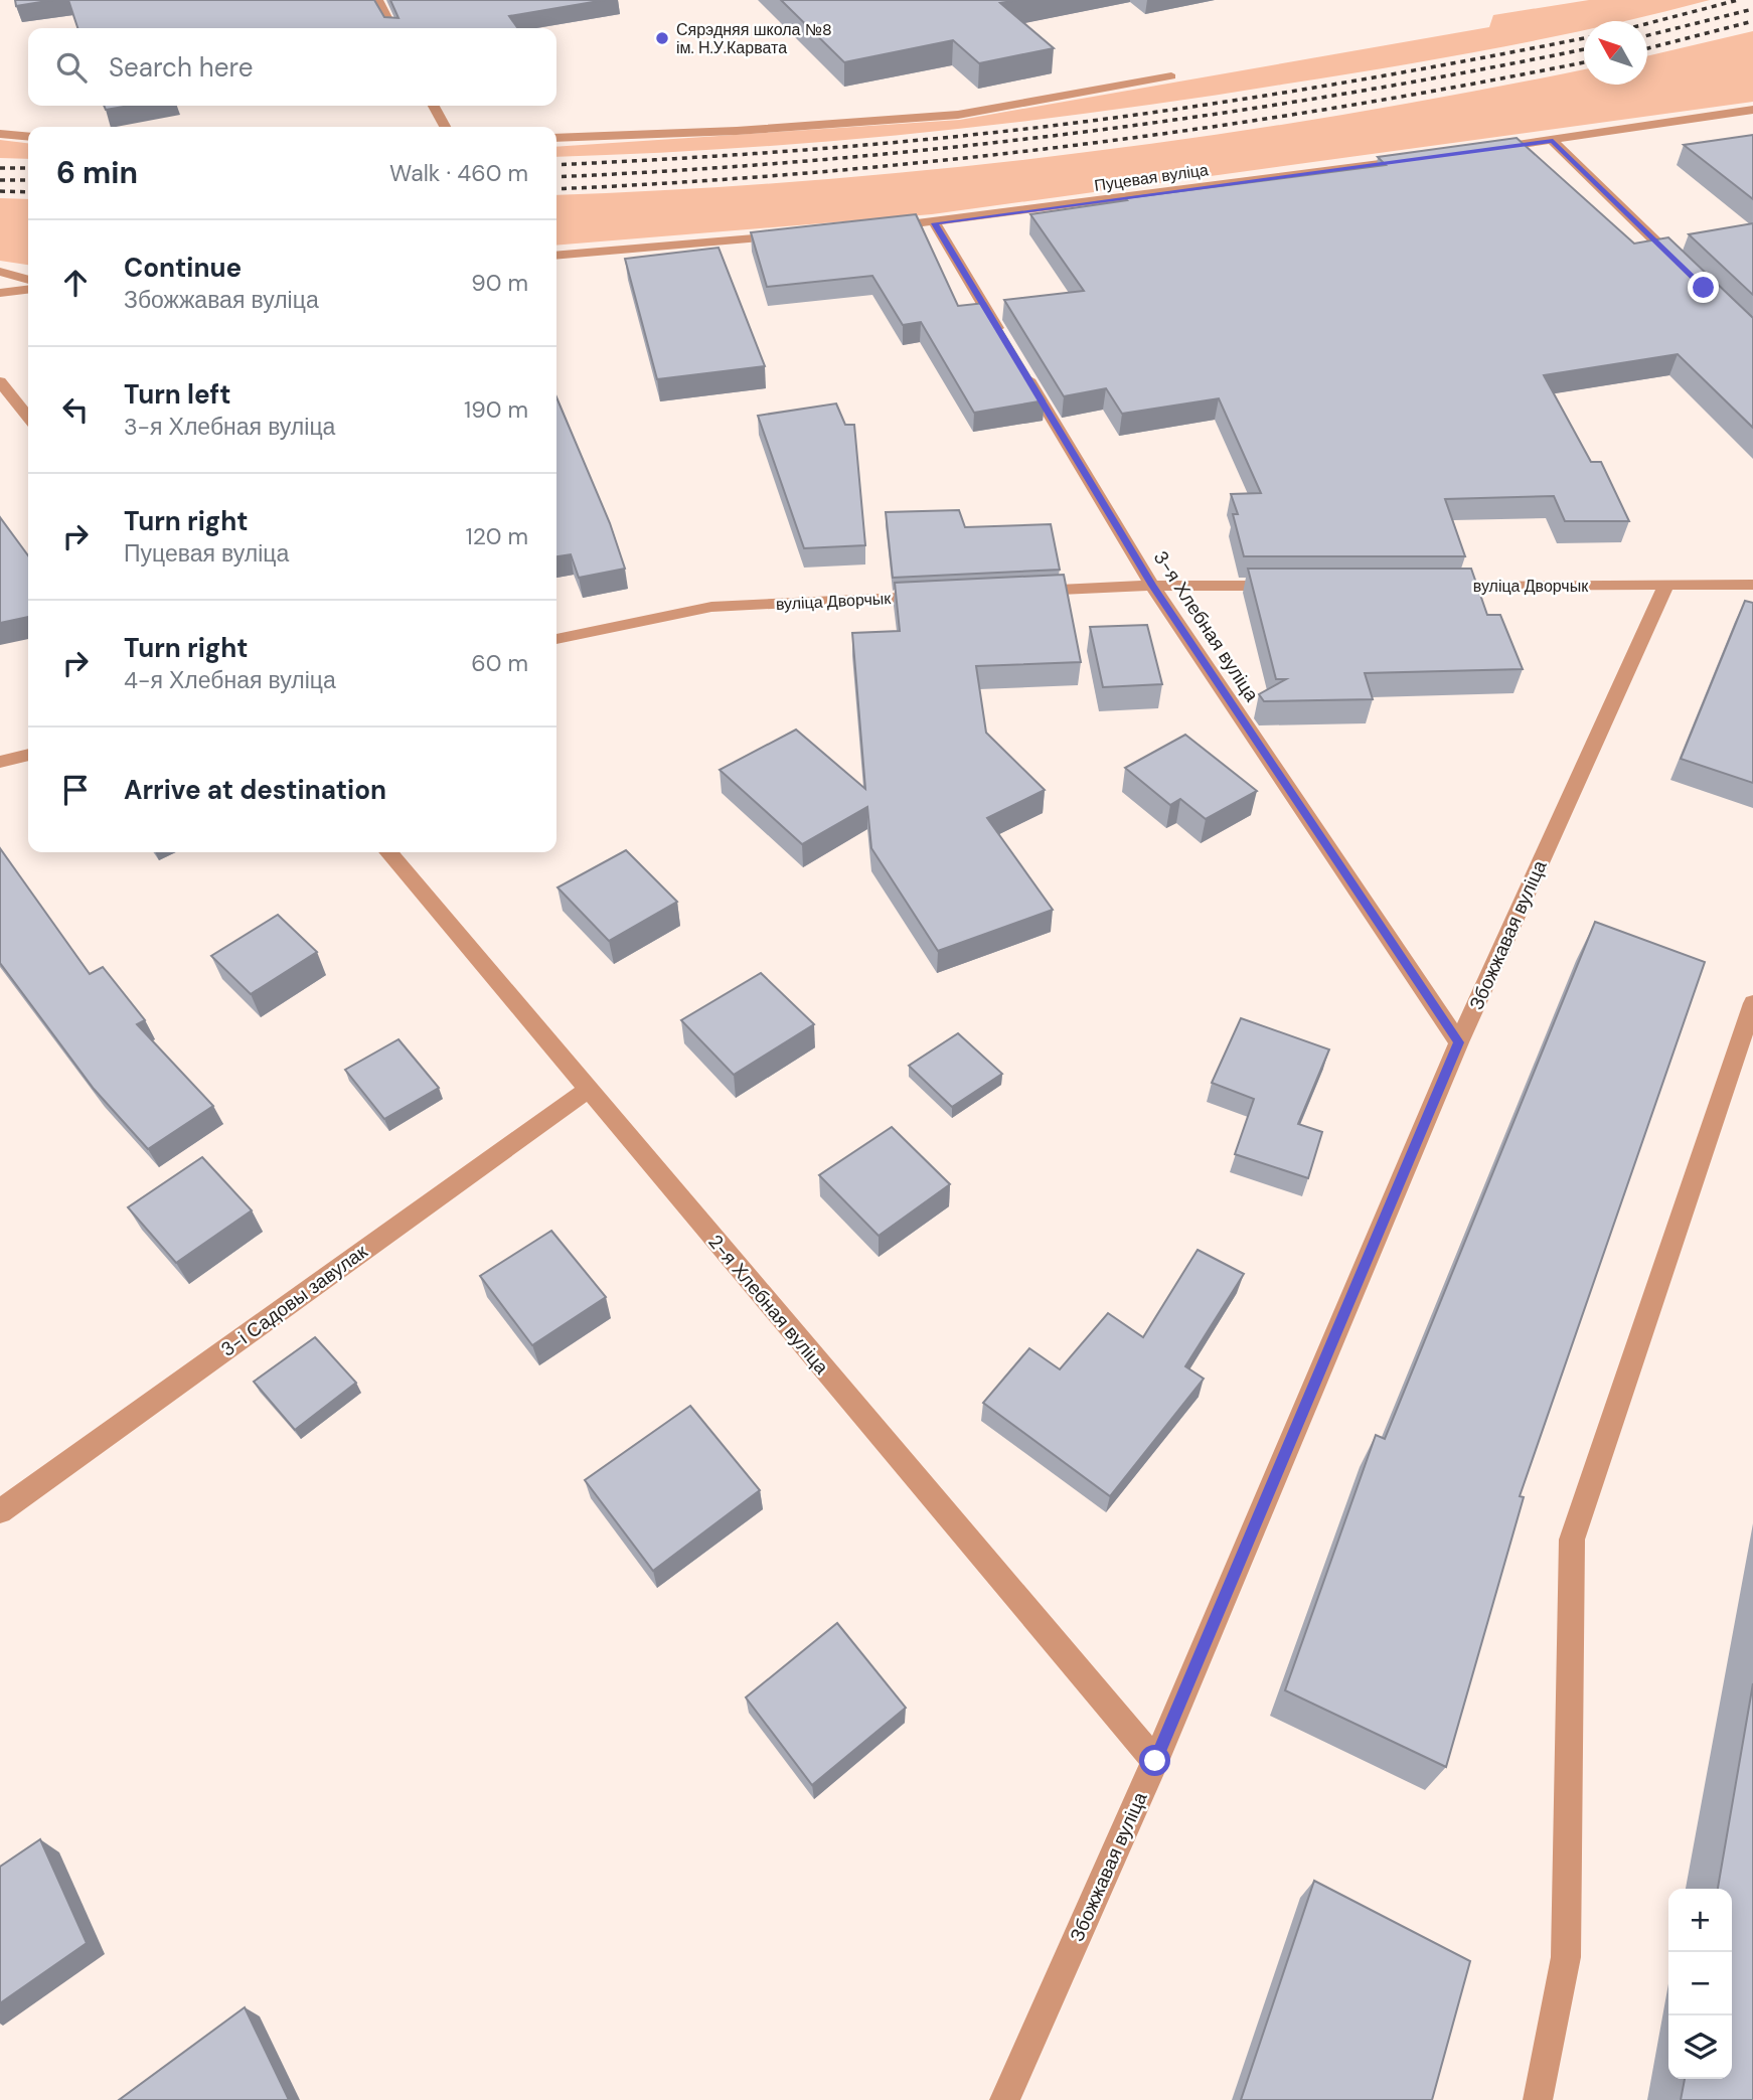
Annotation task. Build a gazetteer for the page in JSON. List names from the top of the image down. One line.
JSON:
{"streets":{"street":["Пуцевая вуліца","вуліца Дворчык","3-я Хлебная вуліца","Збожжавая вуліца","3-і Садовы завулак","2-я Хлебная вуліца"]},"crossings":[["Пуцевая вуліца","3-я Хлебная вуліца"],["вуліца Дворчык","Збожжавая вуліца"],["3-я Хлебная вуліца","Збожжавая вуліца"],["Збожжавая вуліца","2-я Хлебная вуліца"],["3-і Садовы завулак","2-я Хлебная вуліца"]],"places":["Сярэдняя школа №8 ім. Н.У.Карвата"],"north":"top left","page":{"search":"Search here","heading":["6 min","Walk · 460 m"],"list":[["Continue","Збожжавая вуліца","90 m"],["Turn left","3-я Хлебная вуліца","190 m"],["Turn right","Пуцевая вуліца","120 m"],["Turn right","4-я Хлебная вуліца","60 m"],"Arrive at destination"],"map_buttons":["+","−"]}}
